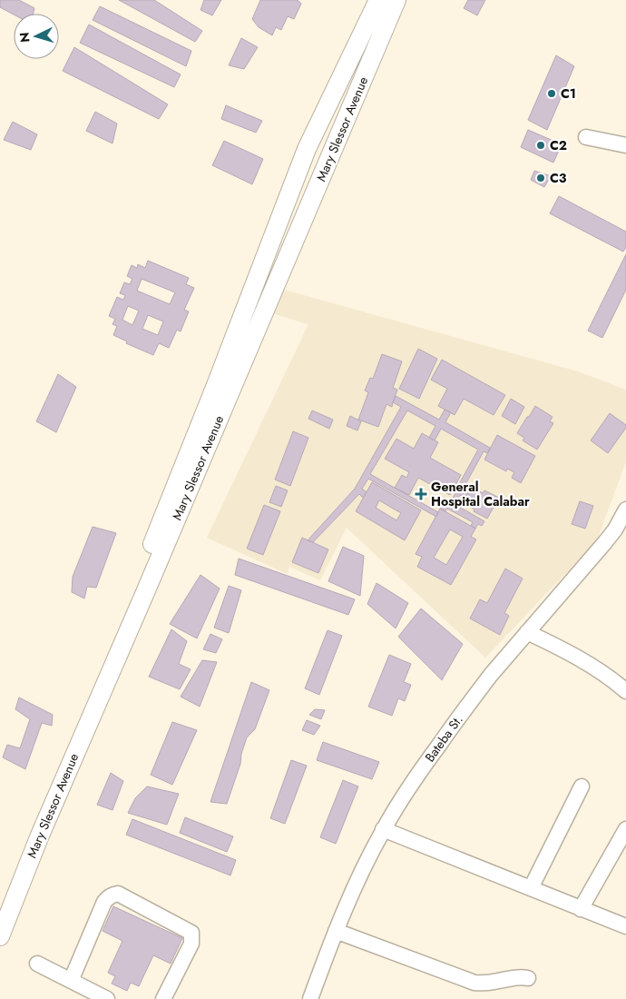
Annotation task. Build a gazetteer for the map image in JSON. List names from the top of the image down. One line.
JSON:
{"streets":{"main road":["Mary Slessor Avenue"],"street":["Bateba St."]},"places":{"other":["C1","C2","C3"],"health":["General Hospital Calabar"]},"north":"left"}
